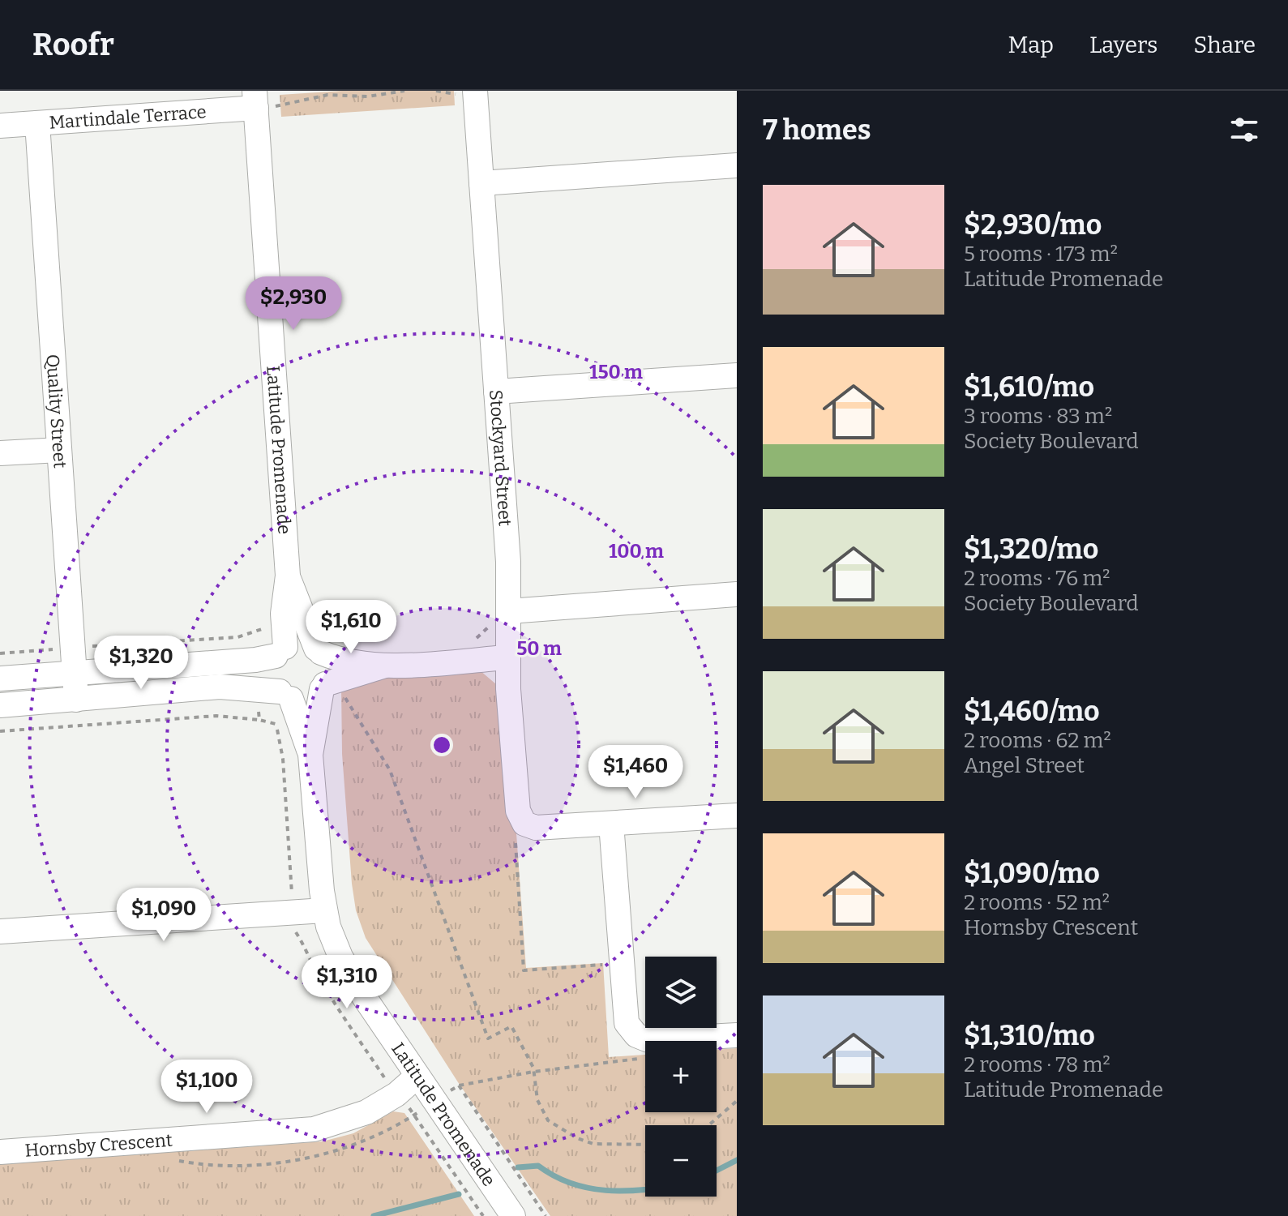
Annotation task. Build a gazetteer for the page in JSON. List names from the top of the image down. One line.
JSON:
{"streets":{"street":["Martindale Terrace","Quality Street","Latitude Promenade","Stockyard Street","Hornsby Crescent"]},"crossings":[["Martindale Terrace","Quality Street"],["Martindale Terrace","Latitude Promenade"],["Latitude Promenade","Hornsby Crescent"]],"page":{"header":"Roofr","nav":["Map","Layers","Share"],"heading":"7 homes","list":[{"name":"$2,930/mo","note":"5 rooms · 173 m² · Latitude Promenade"},{"name":"$1,610/mo","note":"3 rooms · 83 m² · Society Boulevard"},{"name":"$1,320/mo","note":"2 rooms · 76 m² · Society Boulevard"},{"name":"$1,460/mo","note":"2 rooms · 62 m² · Angel Street"},{"name":"$1,090/mo","note":"2 rooms · 52 m² · Hornsby Crescent"},{"name":"$1,310/mo","note":"2 rooms · 78 m² · Latitude Promenade"}],"price":["$2,930","$1,610","$1,320","$1,460","$1,090","$1,310","$1,100"],"map_buttons":["+","−"]},"rings":["150 m","100 m","50 m"]}
